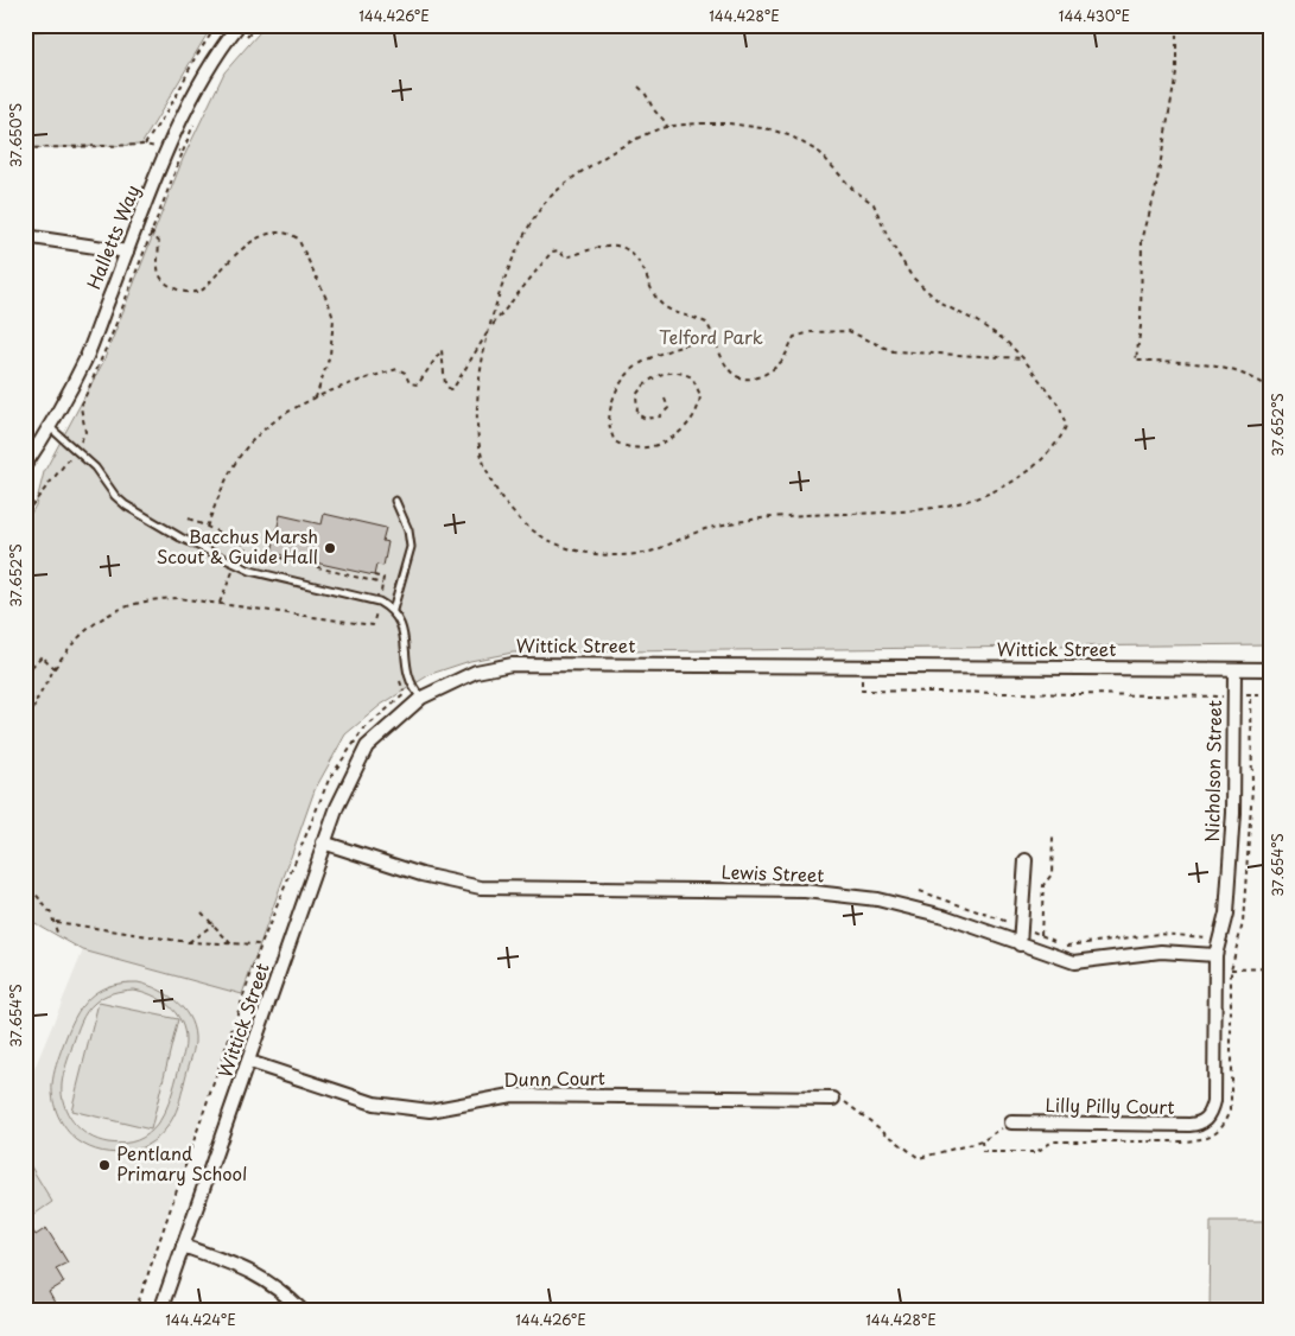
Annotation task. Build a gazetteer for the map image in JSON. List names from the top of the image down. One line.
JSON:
{"streets":{"street":["Halletts Way","Wittick Street","Nicholson Street","Lewis Street","Dunn Court","Lilly Pilly Court"]},"crossings":[["Wittick Street","Nicholson Street"],["Wittick Street","Lewis Street"],["Wittick Street","Dunn Court"],["Nicholson Street","Lewis Street"],["Nicholson Street","Lilly Pilly Court"]],"parks":["Telford Park"],"places":["Bacchus Marsh Scout & Guide Hall","Pentland Primary School"],"coordinates":["144.426°E","144.428°E","144.430°E","37.650°S","37.652°S","37.654°S","144.424°E"]}
